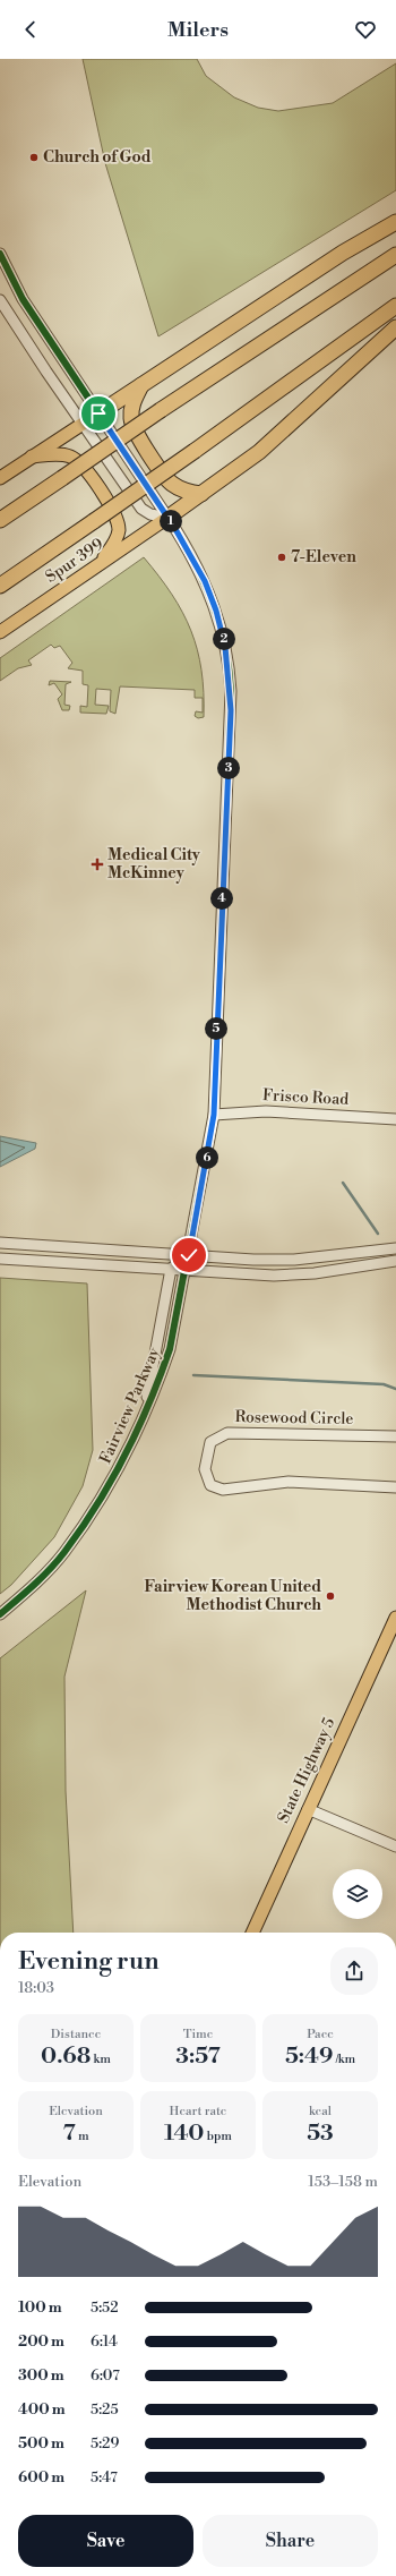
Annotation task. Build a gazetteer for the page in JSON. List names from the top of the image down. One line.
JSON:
{"streets":{"main road":["Spur 399","State Highway 5"],"street":["Frisco Road","Fairview Parkway","Rosewood Circle"]},"crossings":[["Spur 399","Fairview Parkway"],["Frisco Road","Fairview Parkway"]],"places":{"other":["Church of God","7-Eleven","Fairview Korean United Methodist Church"],"health":["Medical City McKinney"]},"page":{"header":"Milers","pins":["1","2","3","4","5","6"],"heading":["Evening run","18:03"],"stats":[["Distance","0.68 km"],["Time","3:57"],["Pace","5:49 /km"],["Elevation","7 m"],["Heart rate","140 bpm"],["kcal","53"]],"chart":["Elevation","153–158 m"],"list":[{"name":"100 m","note":"5:52"},{"name":"200 m","note":"6:14"},{"name":"300 m","note":"6:07"},{"name":"400 m","note":"5:25"},{"name":"500 m","note":"5:29"},{"name":"600 m","note":"5:47"}],"buttons":["Save","Share"]}}
